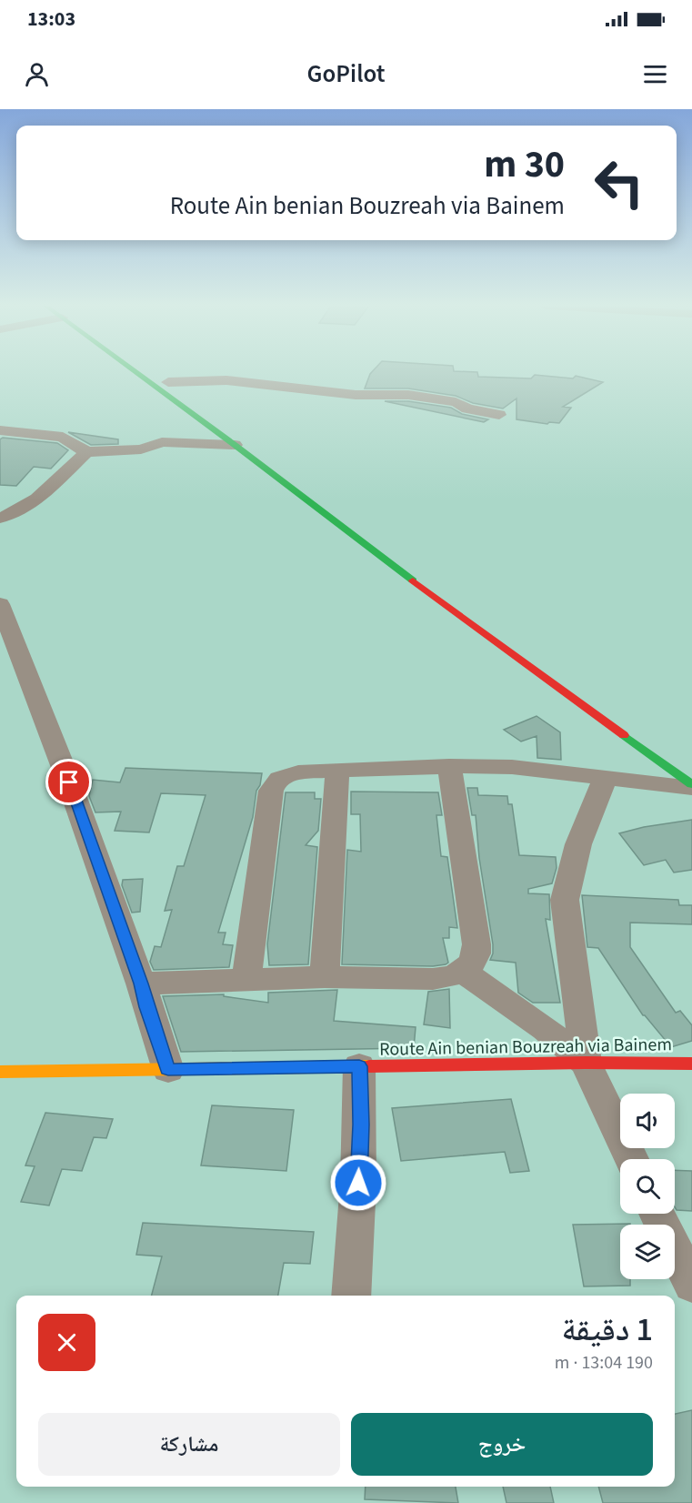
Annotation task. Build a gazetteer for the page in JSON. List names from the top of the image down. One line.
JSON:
{"streets":{"main road":["Route Ain benian Bouzreah via Bainem"]},"page":{"status":"13:03","header":"GoPilot","turn":["30 m","Route Ain benian Bouzreah via Bainem"],"heading":["1 دقيقة","190 m · 13:04"],"buttons":["خروج","مشاركة"]}}
